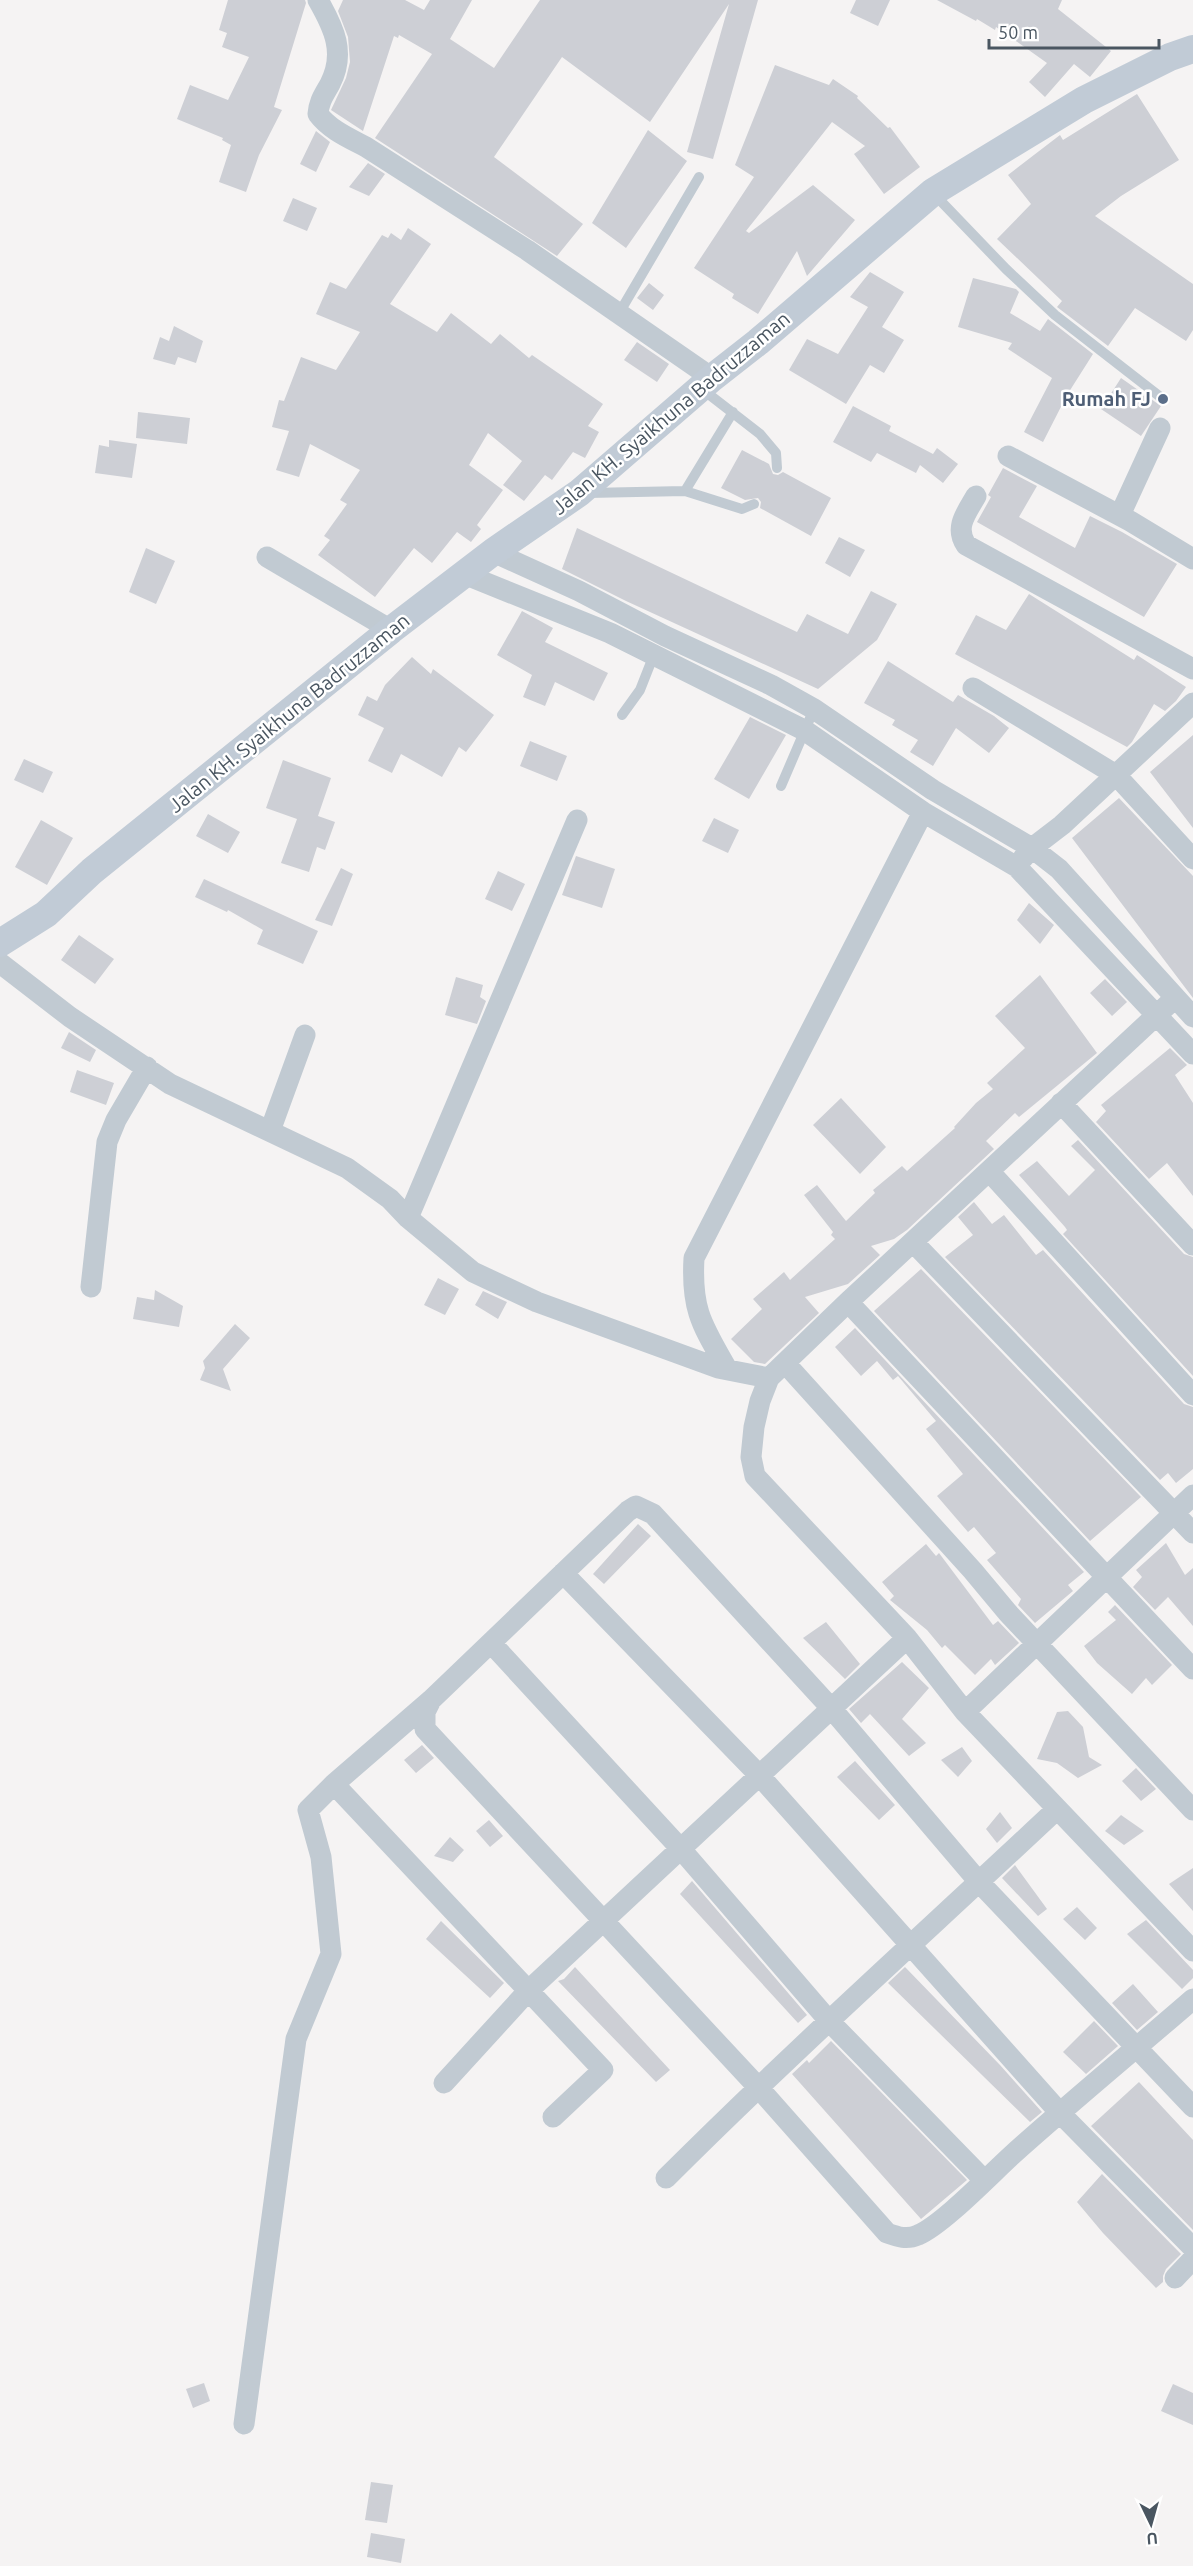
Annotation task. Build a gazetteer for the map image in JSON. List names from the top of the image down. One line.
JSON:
{"streets":{"main road":["Jalan KH. Syaikhuna Badruzzaman"]},"places":["Rumah FJ"],"scale_bar":"50 m","north":"bottom"}
